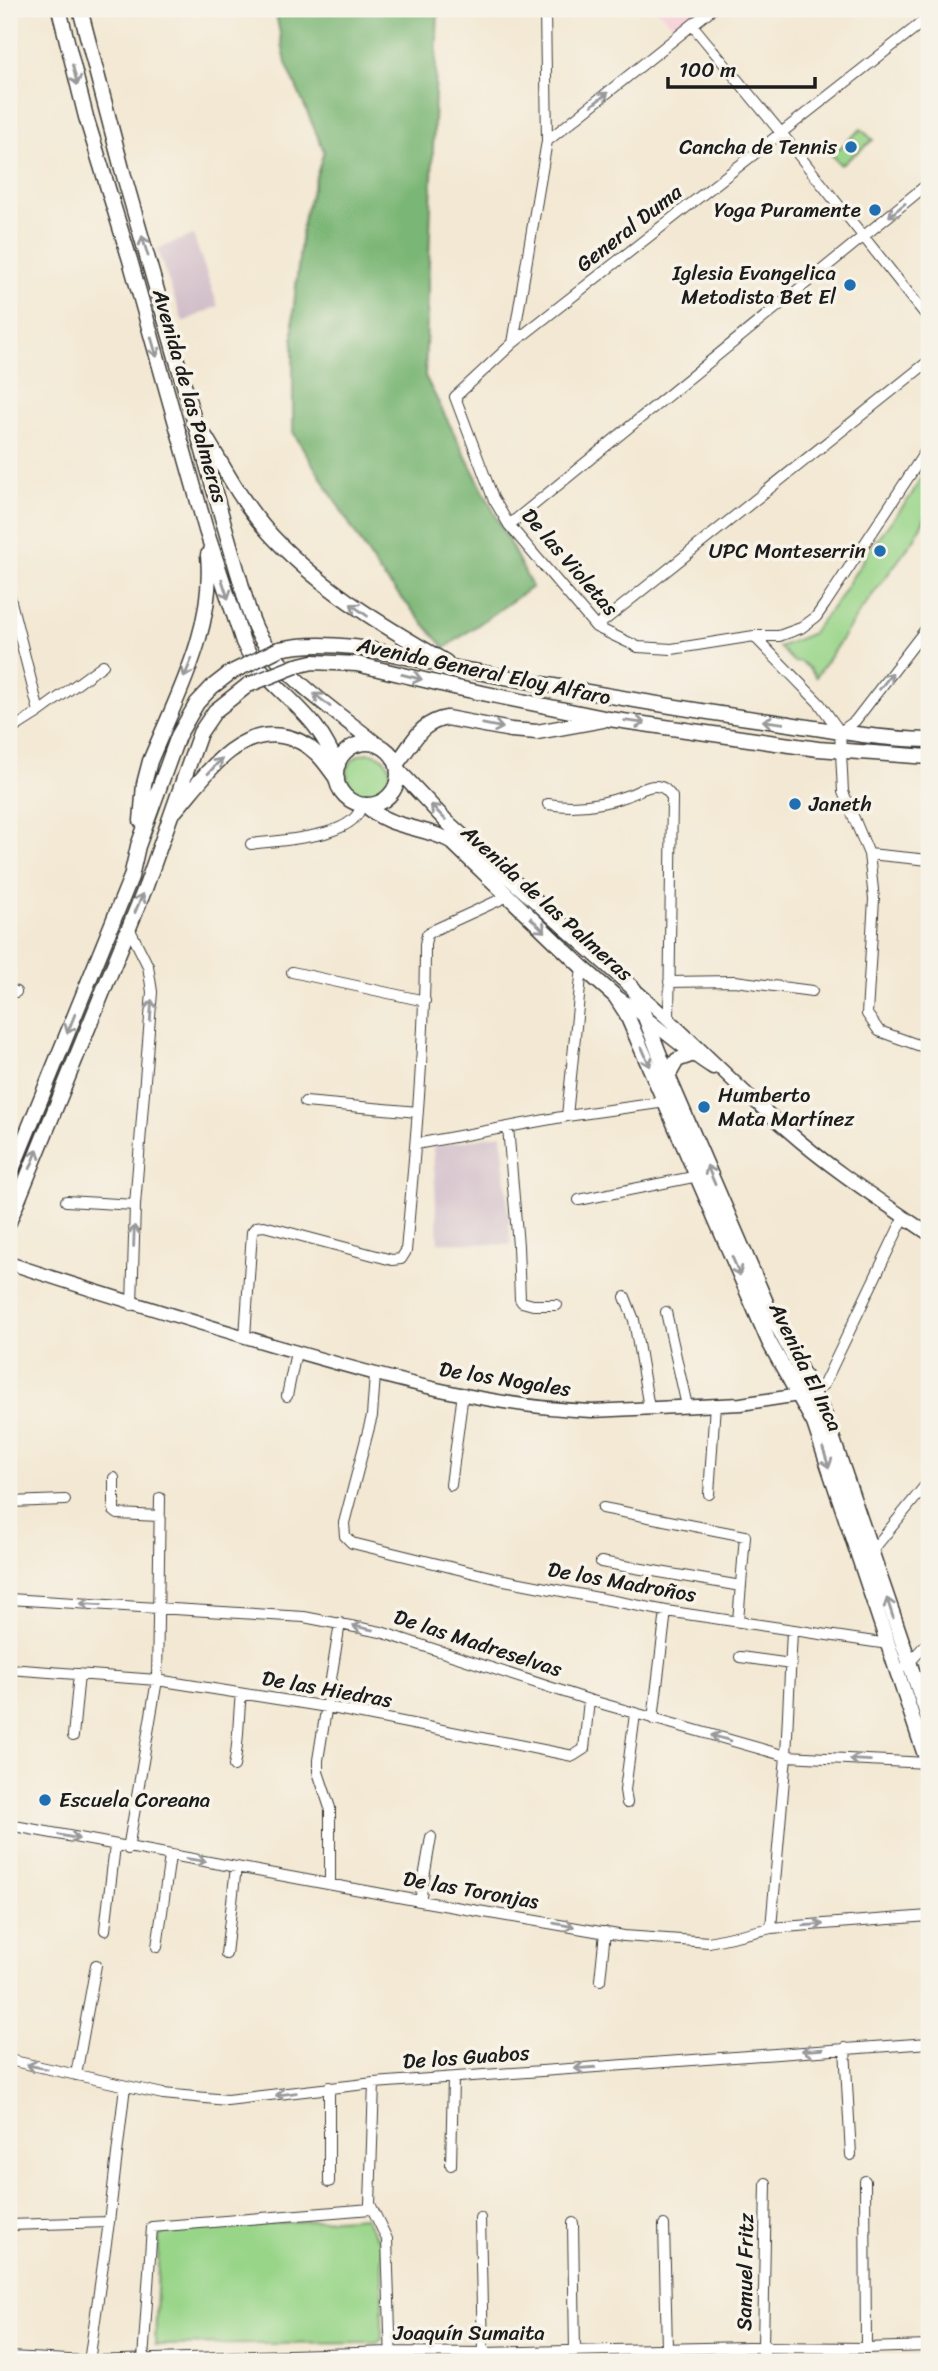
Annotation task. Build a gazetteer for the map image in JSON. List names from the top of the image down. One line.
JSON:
{"streets":{"main road":["Avenida de las Palmeras","Avenida General Eloy Alfaro","Avenida El Inca"],"street":["General Duma","De las Violetas","De los Nogales","De los Madroños","De las Madreselvas","De las Hiedras","De las Toronjas","De los Guabos","Samuel Fritz","Joaquín Sumaita"]},"crossings":[["General Duma","De las Violetas"],["Avenida de las Palmeras","Avenida El Inca"],["Avenida El Inca","De los Nogales"],["Avenida El Inca","De los Madroños"],["Avenida El Inca","De las Madreselvas"],["De los Nogales","De los Madroños"],["De las Madreselvas","De las Hiedras"],["Samuel Fritz","Joaquín Sumaita"]],"one_way":["De las Madreselvas","De las Toronjas","De los Guabos"],"places":["Cancha de Tennis","Yoga Puramente","Iglesia Evangelica Metodista Bet El","UPC Monteserrin","Janeth","Humberto Mata Martínez","Escuela Coreana"],"scale_bar":"100 m"}
